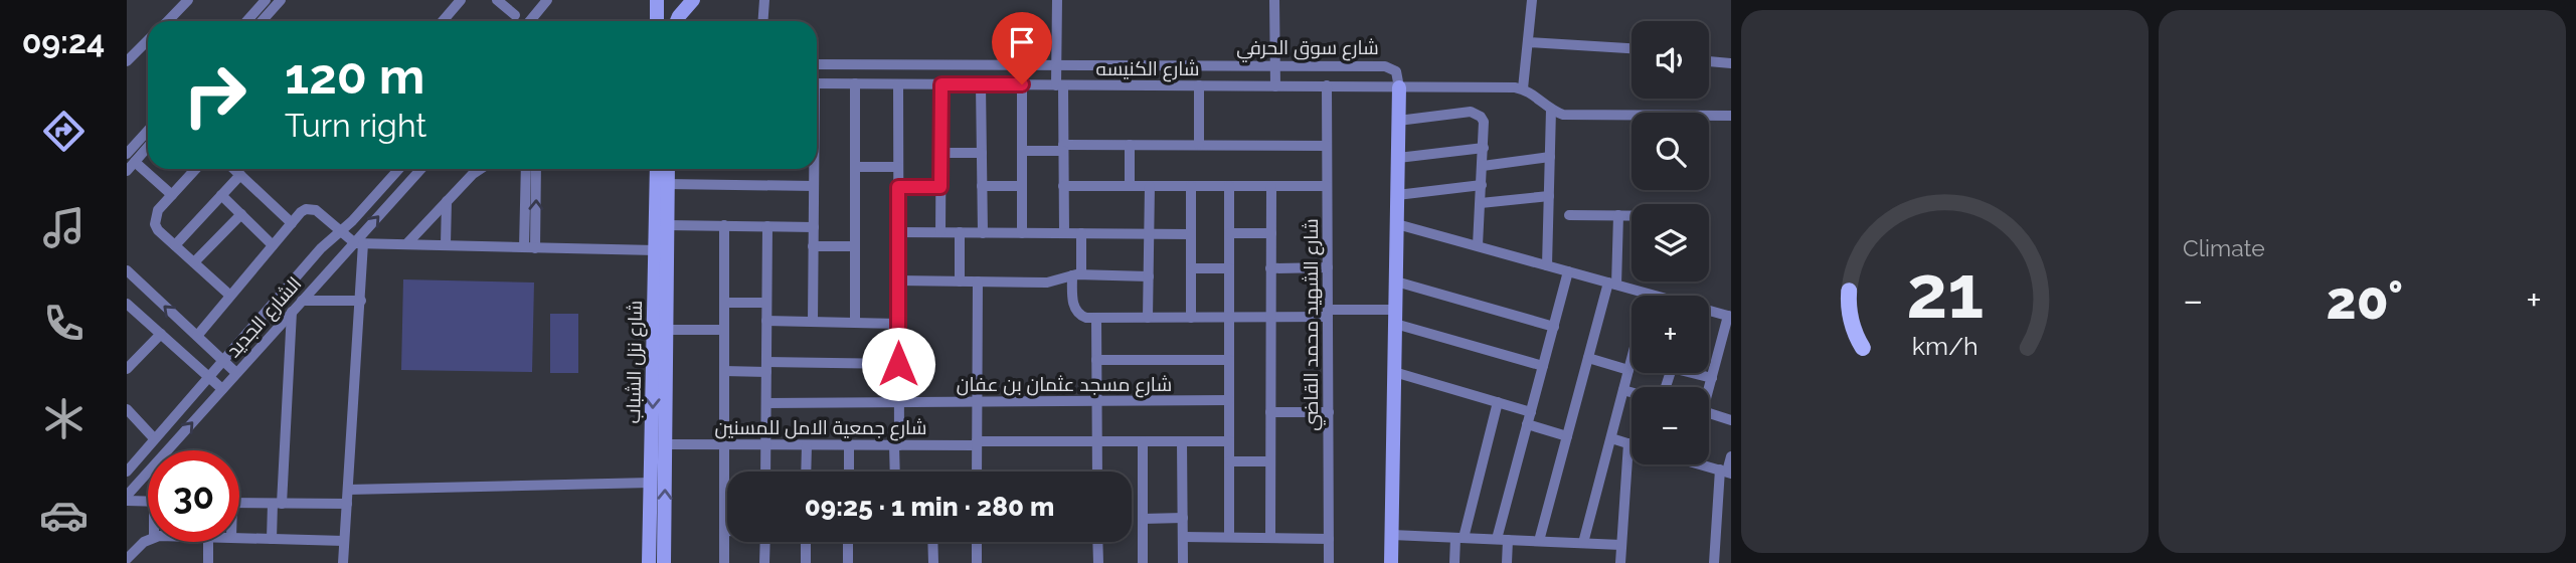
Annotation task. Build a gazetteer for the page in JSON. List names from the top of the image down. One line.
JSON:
{"streets":{"street":["شارع سوق الحرفي","شارع الكنيسه","الشارع الجديد","شارع الشهيد محمد القاضي","شارع نزل الشباب","شارع مسجد عثمان بن عفان","شارع جمعية الامل للمسنين"]},"crossings":[["شارع سوق الحرفي","شارع الكنيسه"],["شارع الكنيسه","شارع الشهيد محمد القاضي"],["شارع نزل الشباب","شارع جمعية الامل للمسنين"]],"page":{"tabs":"09:24","tile":"Climate","map_buttons":["+","−"],"turn":["120 m","Turn right"],"heat":["−","20°","+"],"limit":"30","trip":"09:25 · 1 min · 280 m","gauge":["21","km/h"]}}
